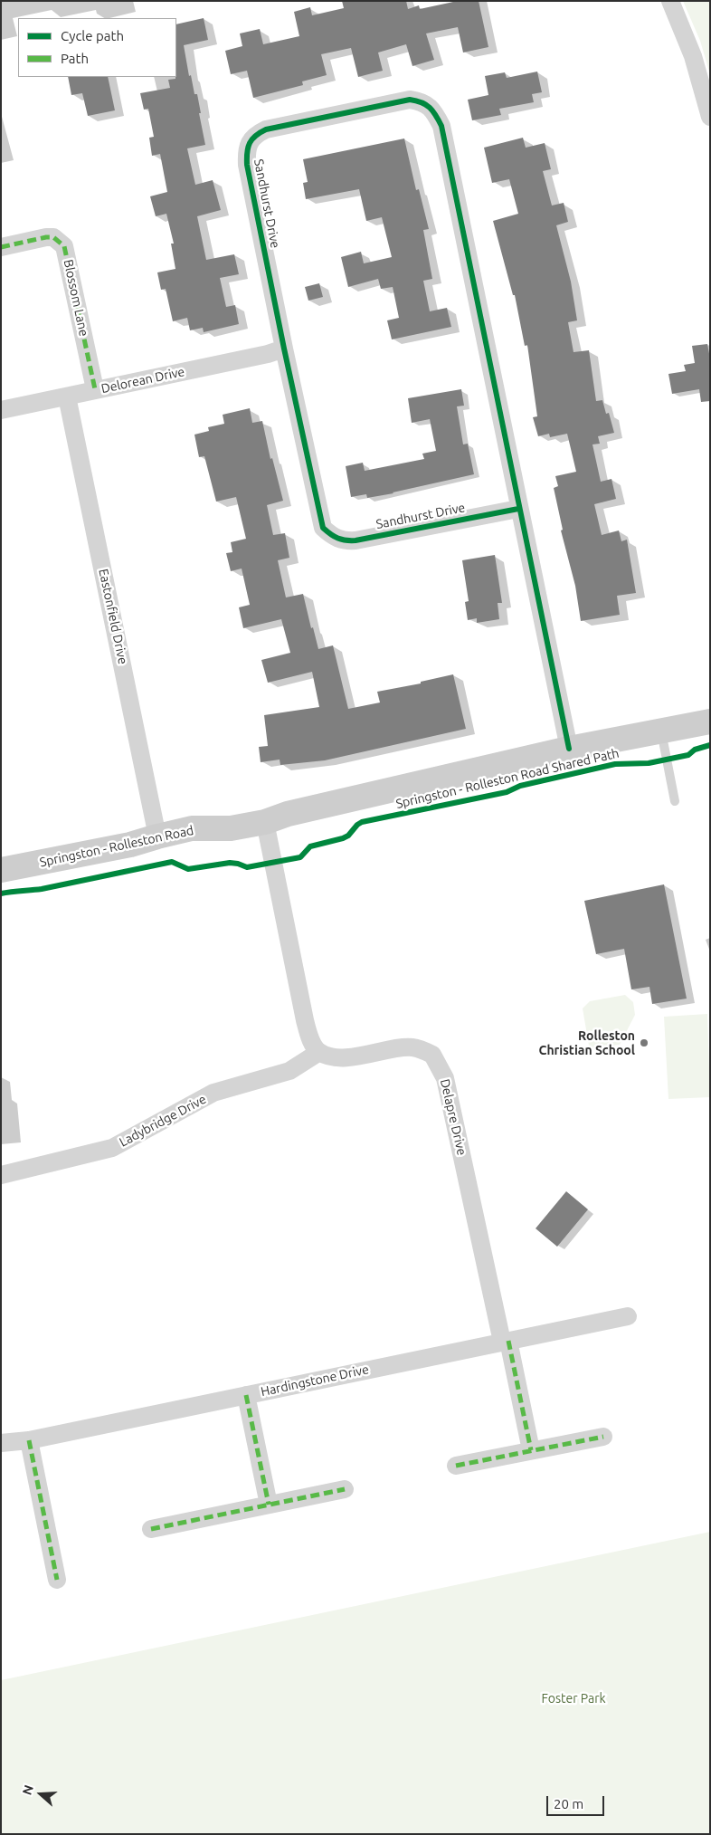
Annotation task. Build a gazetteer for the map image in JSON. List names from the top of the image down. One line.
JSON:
{"streets":{"main road":["Springston - Rolleston Road"],"street":["Sandhurst Drive","Blossom Lane","Delorean Drive","Eastonfield Drive","Delapre Drive","Ladybridge Drive","Hardingstone Drive"],"cycle path":["Springston - Rolleston Road Shared Path"]},"crossings":[["Sandhurst Drive","Delorean Drive"],["Sandhurst Drive","Springston - Rolleston Road"],["Blossom Lane","Delorean Drive"],["Delorean Drive","Eastonfield Drive"],["Eastonfield Drive","Springston - Rolleston Road"],["Delapre Drive","Ladybridge Drive"],["Delapre Drive","Hardingstone Drive"]],"parks":["Foster Park"],"places":["Rolleston Christian School"],"legend":["Cycle path","Path"],"scale_bar":"20 m","north":"left"}
